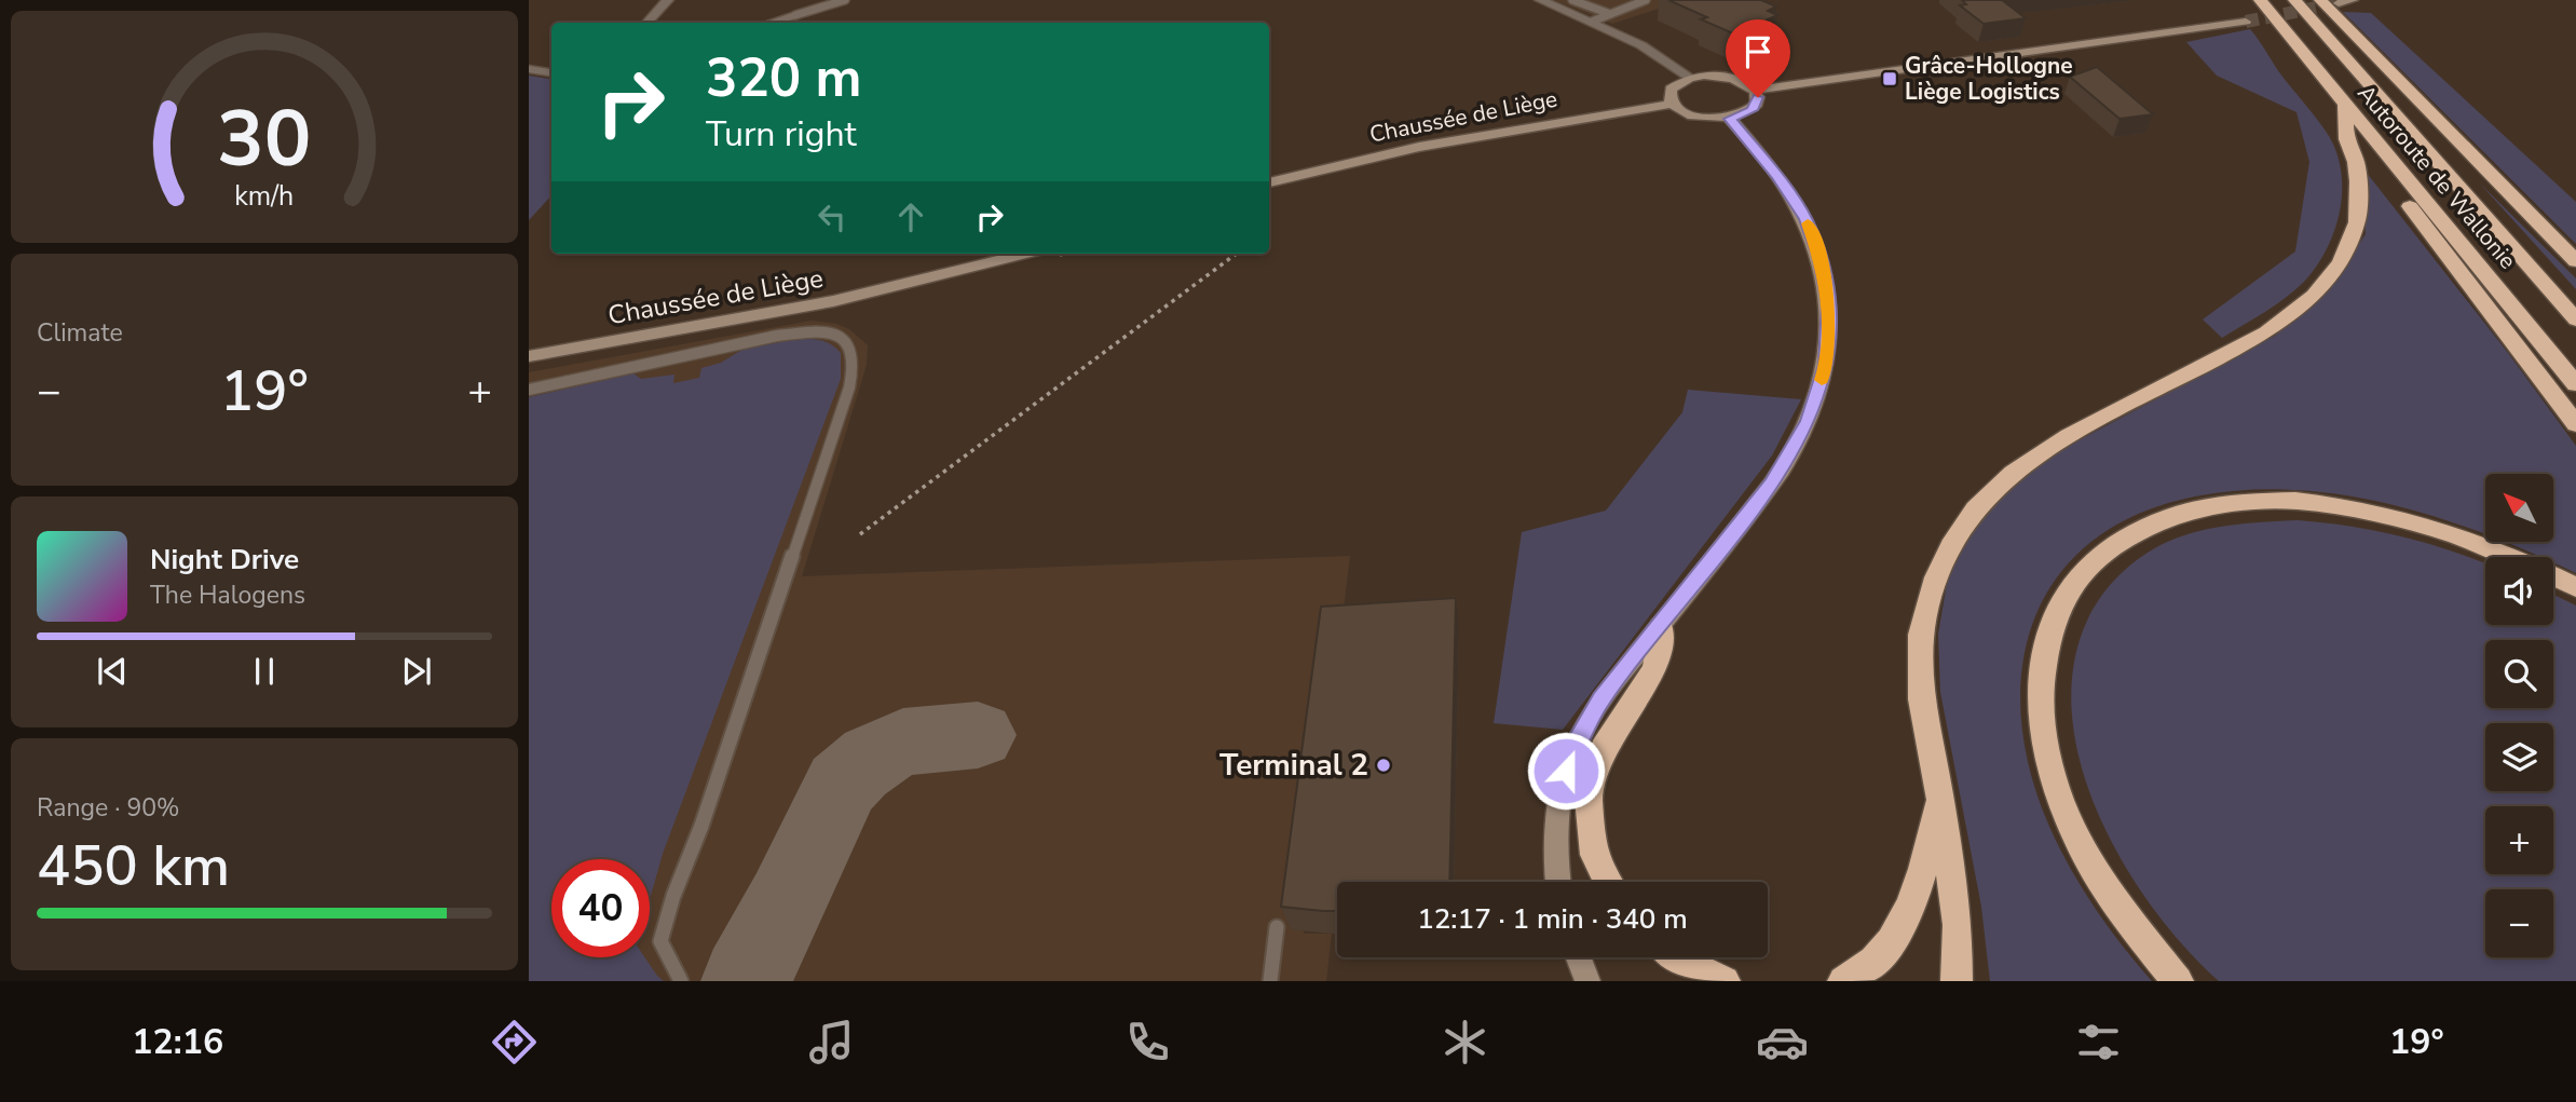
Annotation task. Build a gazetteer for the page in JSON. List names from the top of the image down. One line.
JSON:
{"streets":{"highway":["Autoroute de Wallonie"],"main road":["Chaussée de Liège"]},"places":{"transit":["Grâce-Hollogne Liège Logistics"],"other":["Terminal 2"]},"north":"top left","page":{"turn":["320 m","Turn right"],"tile":["Climate",["Range · 90%","450 km"]],"heat":["−","19°","+"],"map_buttons":["+","−"],"song":["Night Drive","The Halogens"],"limit":"40","trip":"12:17 · 1 min · 340 m","tabs":["12:16","19°"],"gauge":["30","km/h"]}}
